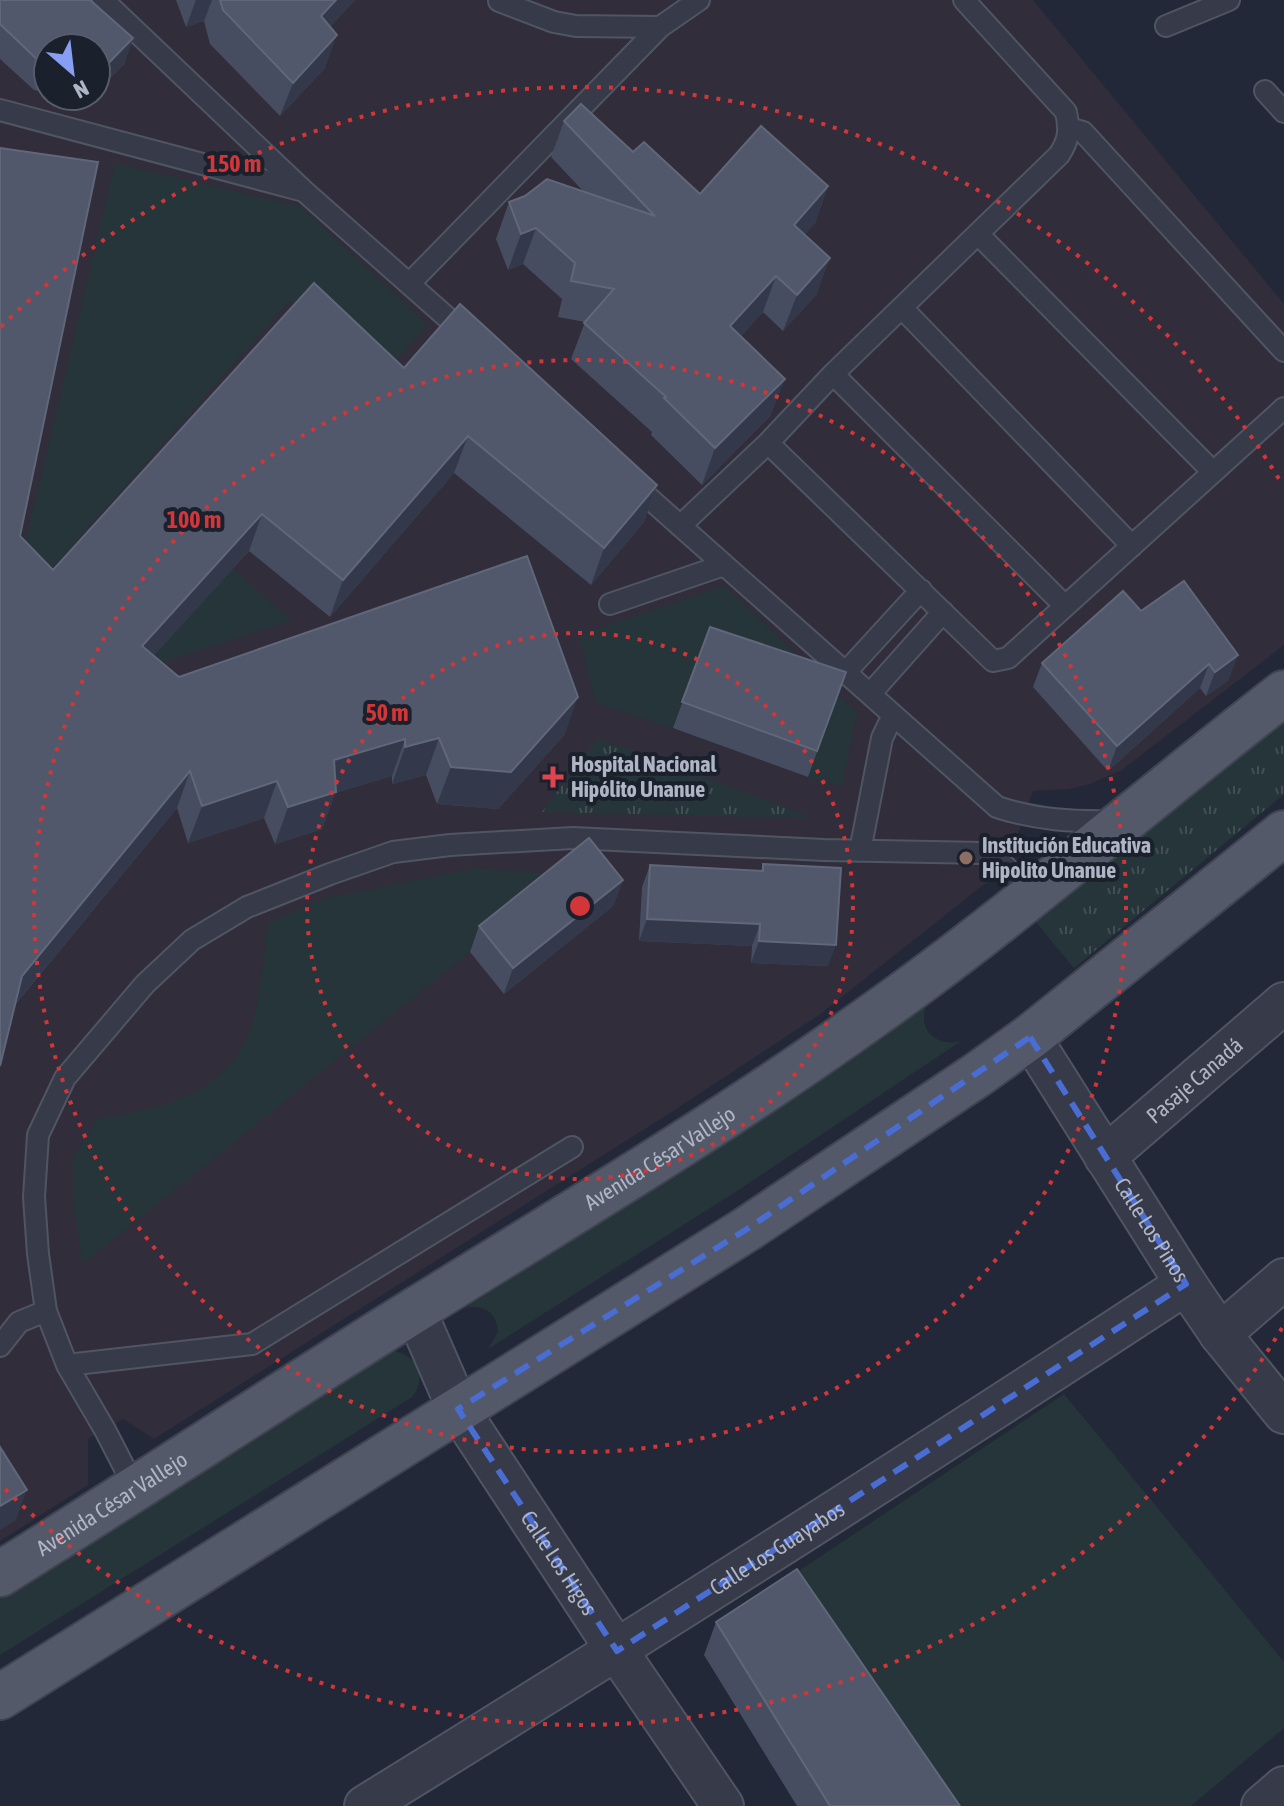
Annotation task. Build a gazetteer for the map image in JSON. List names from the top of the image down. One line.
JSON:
{"streets":{"main road":["Avenida César Vallejo"],"street":["Pasaje Canadá","Calle Los Pinos","Calle Los Guayabos","Calle Los Higos"]},"crossings":[["Pasaje Canadá","Calle Los Pinos"],["Avenida César Vallejo","Calle Los Higos"],["Calle Los Pinos","Calle Los Guayabos"],["Calle Los Guayabos","Calle Los Higos"]],"places":{"health":["Hospital Nacional Hipólito Unanue"],"other":["Institución Educativa Hipolito Unanue"]},"north":"bottom right","rings":["150 m","100 m","50 m"]}
